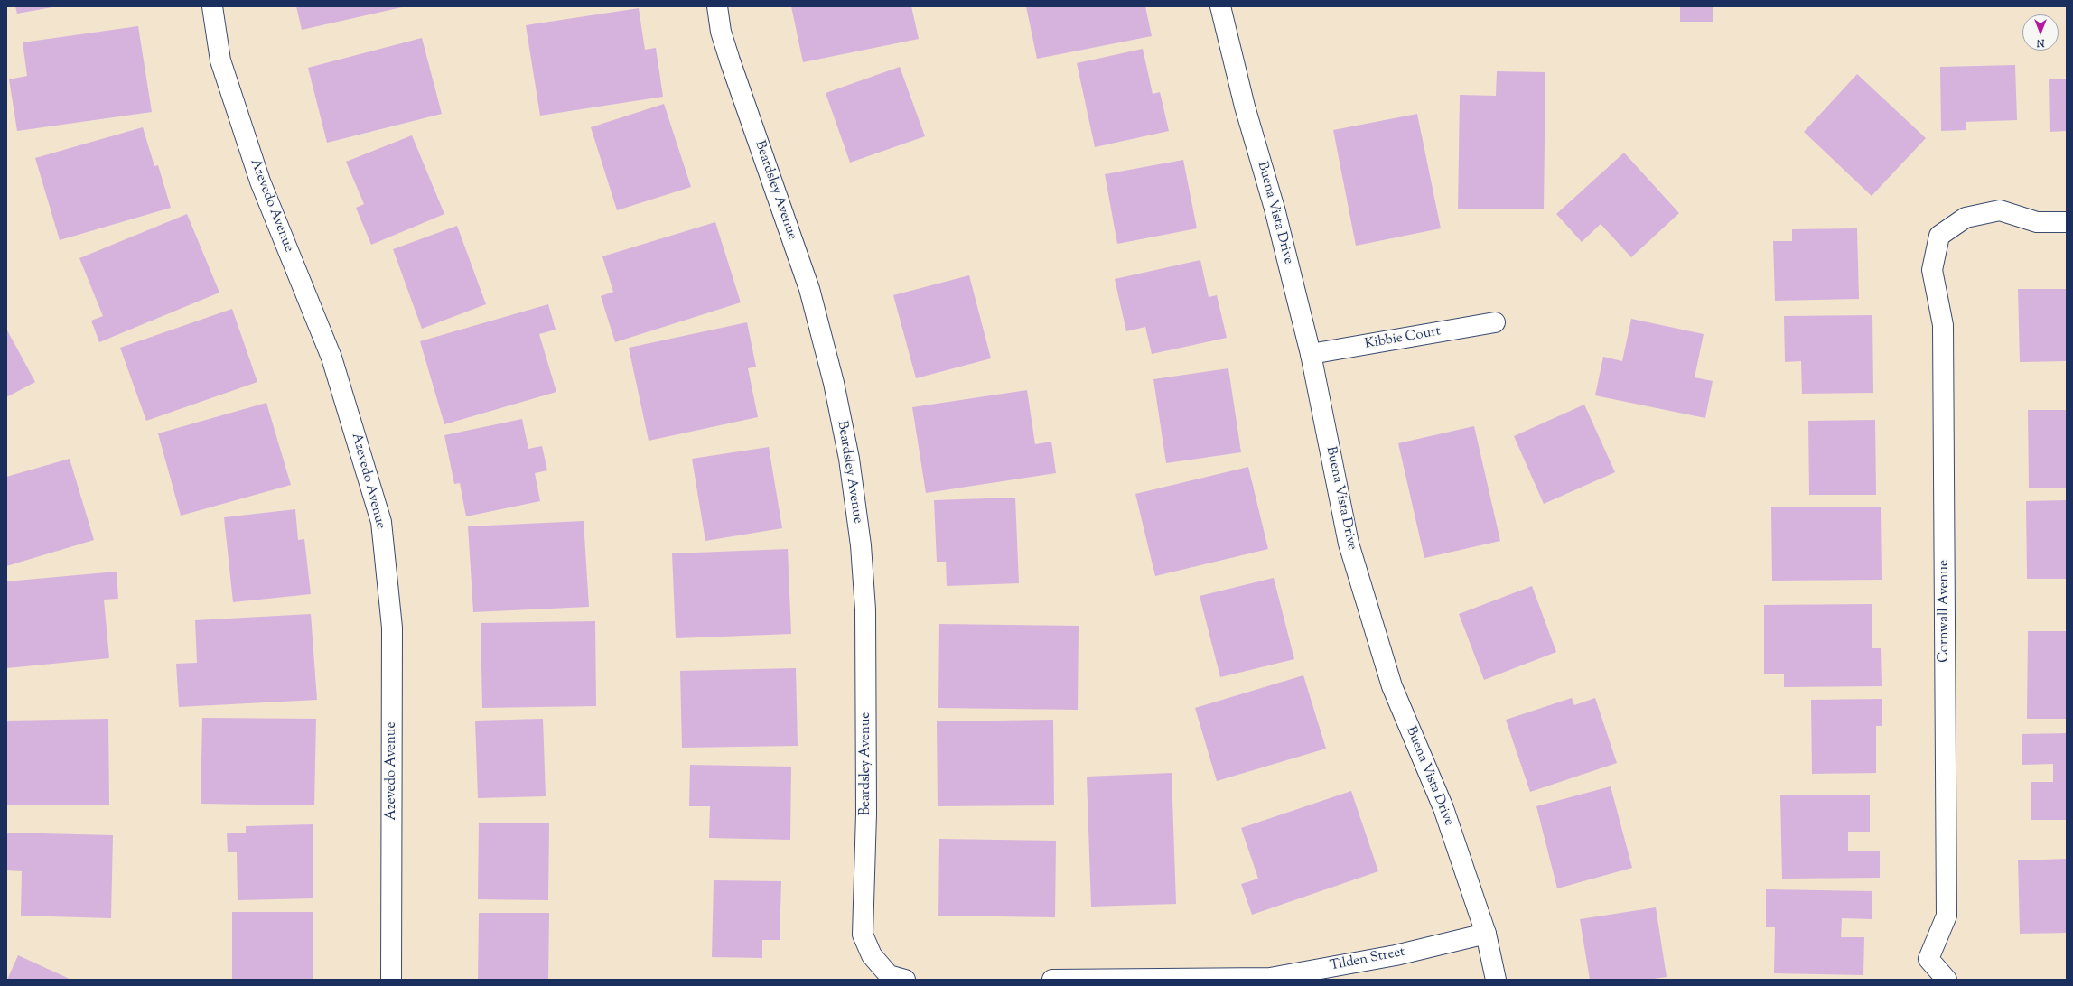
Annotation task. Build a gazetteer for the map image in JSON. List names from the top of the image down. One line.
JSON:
{"streets":{"street":["Beardsley Avenue","Azevedo Avenue","Buena Vista Drive","Kibbie Court","Cornwall Avenue","Tilden Street"]},"crossings":[["Buena Vista Drive","Kibbie Court"],["Buena Vista Drive","Tilden Street"]],"north":"bottom"}
